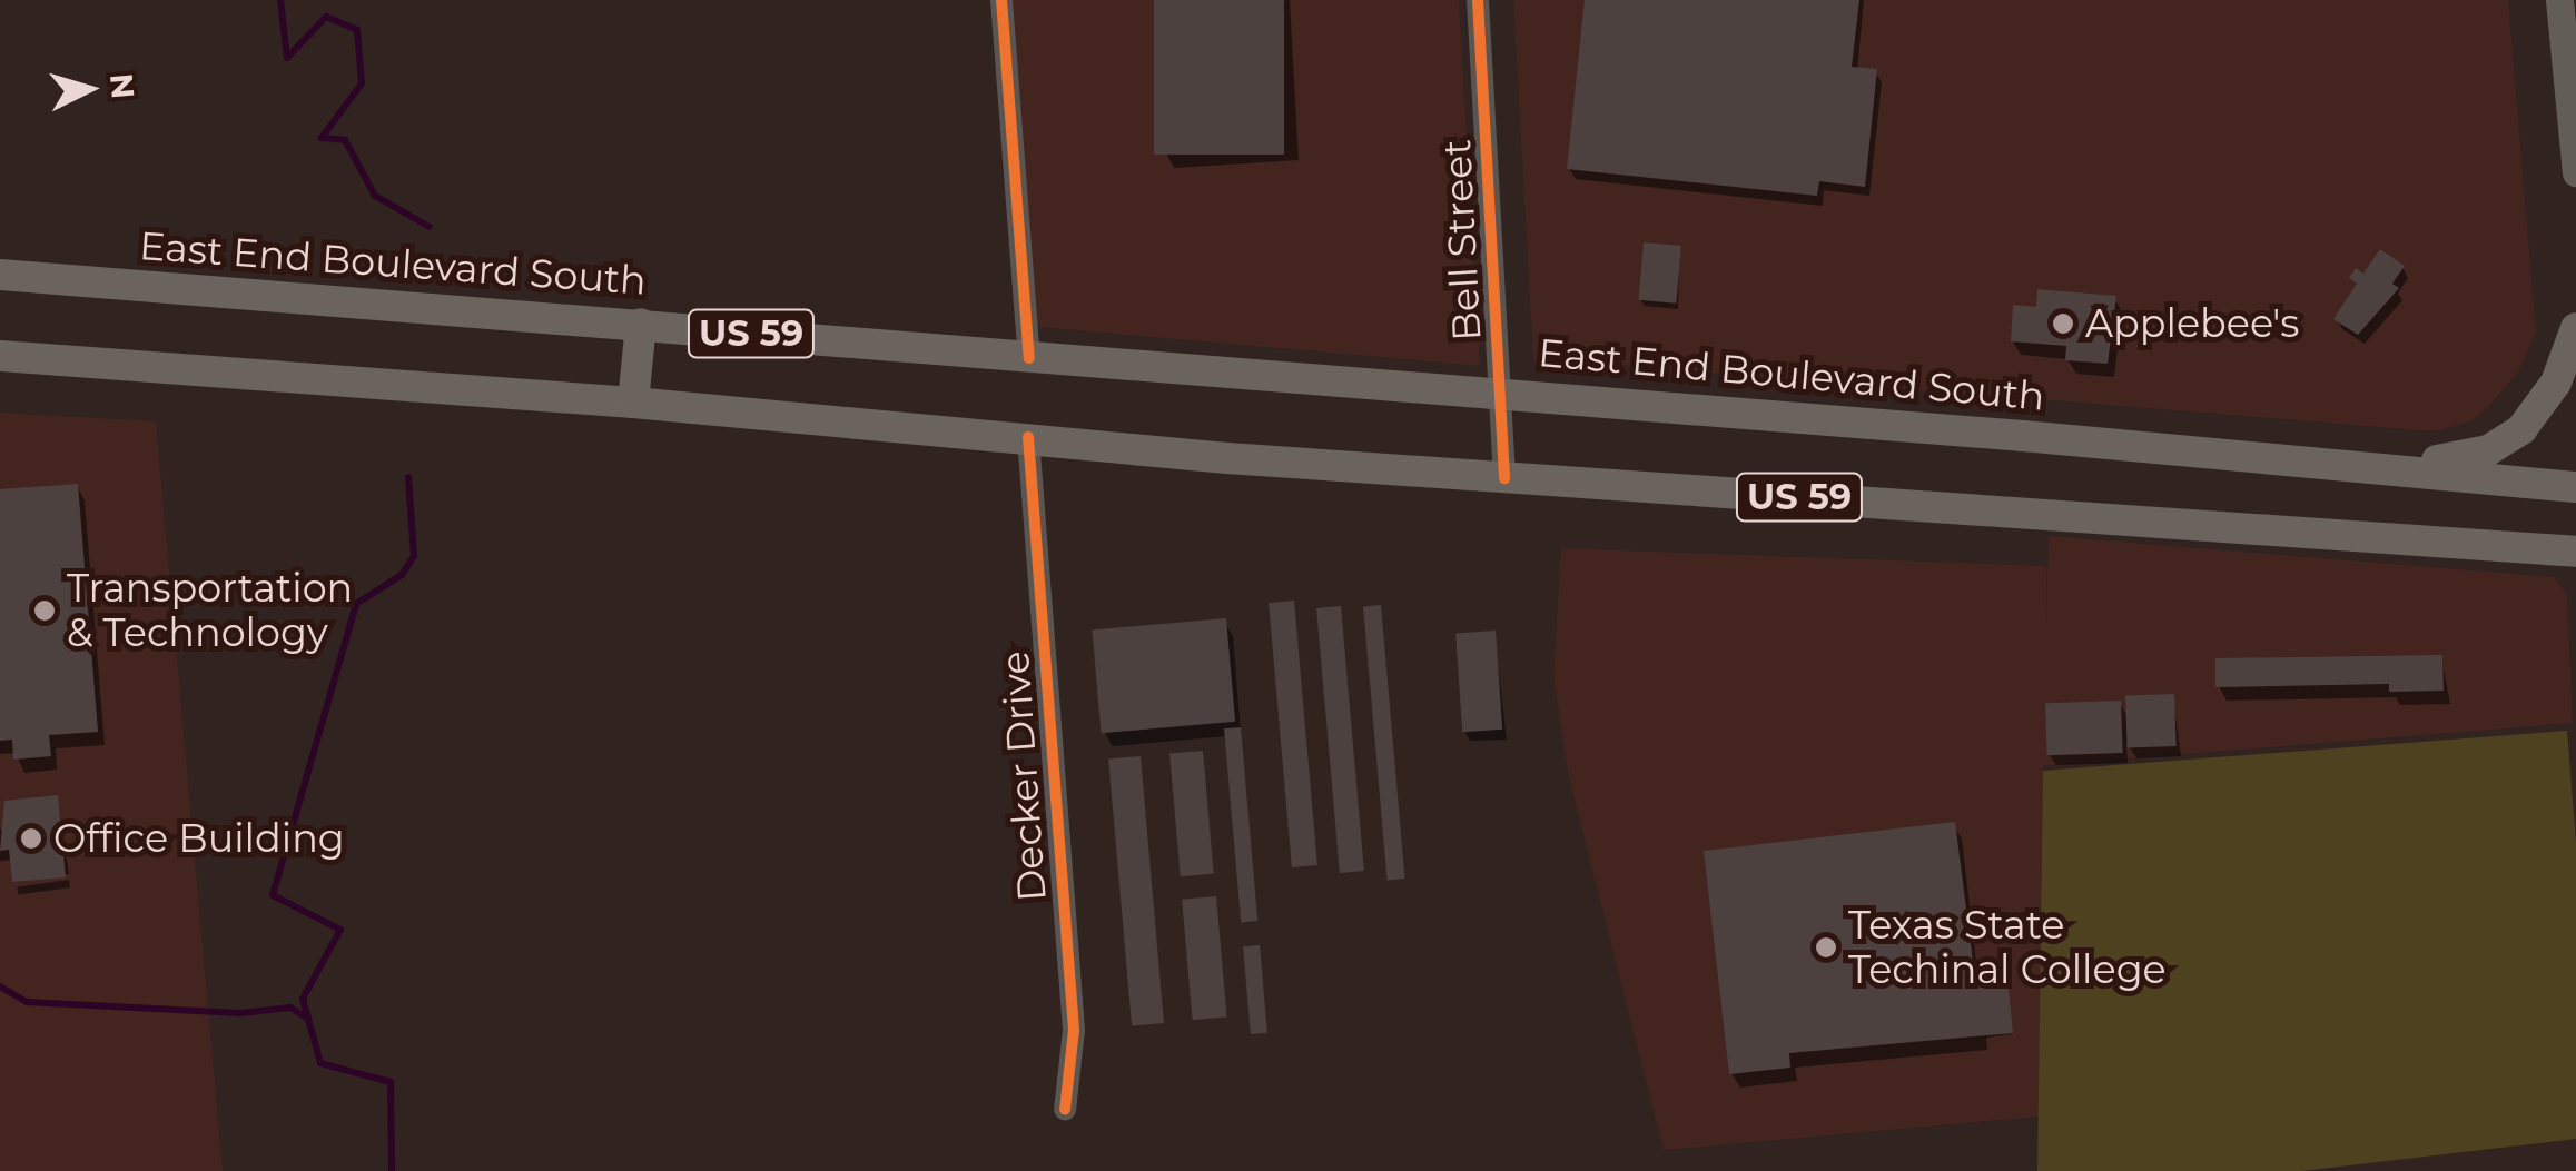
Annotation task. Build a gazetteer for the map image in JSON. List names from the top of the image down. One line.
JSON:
{"streets":{"highway":["East End Boulevard South","US 59"],"street":["Bell Street","Decker Drive"]},"crossings":[["Bell Street","East End Boulevard South"],["Bell Street","US 59"],["US 59","Decker Drive"]],"places":["Applebee's","Transportation & Technology","Office Building","Texas State Techinal College"],"north":"right"}
